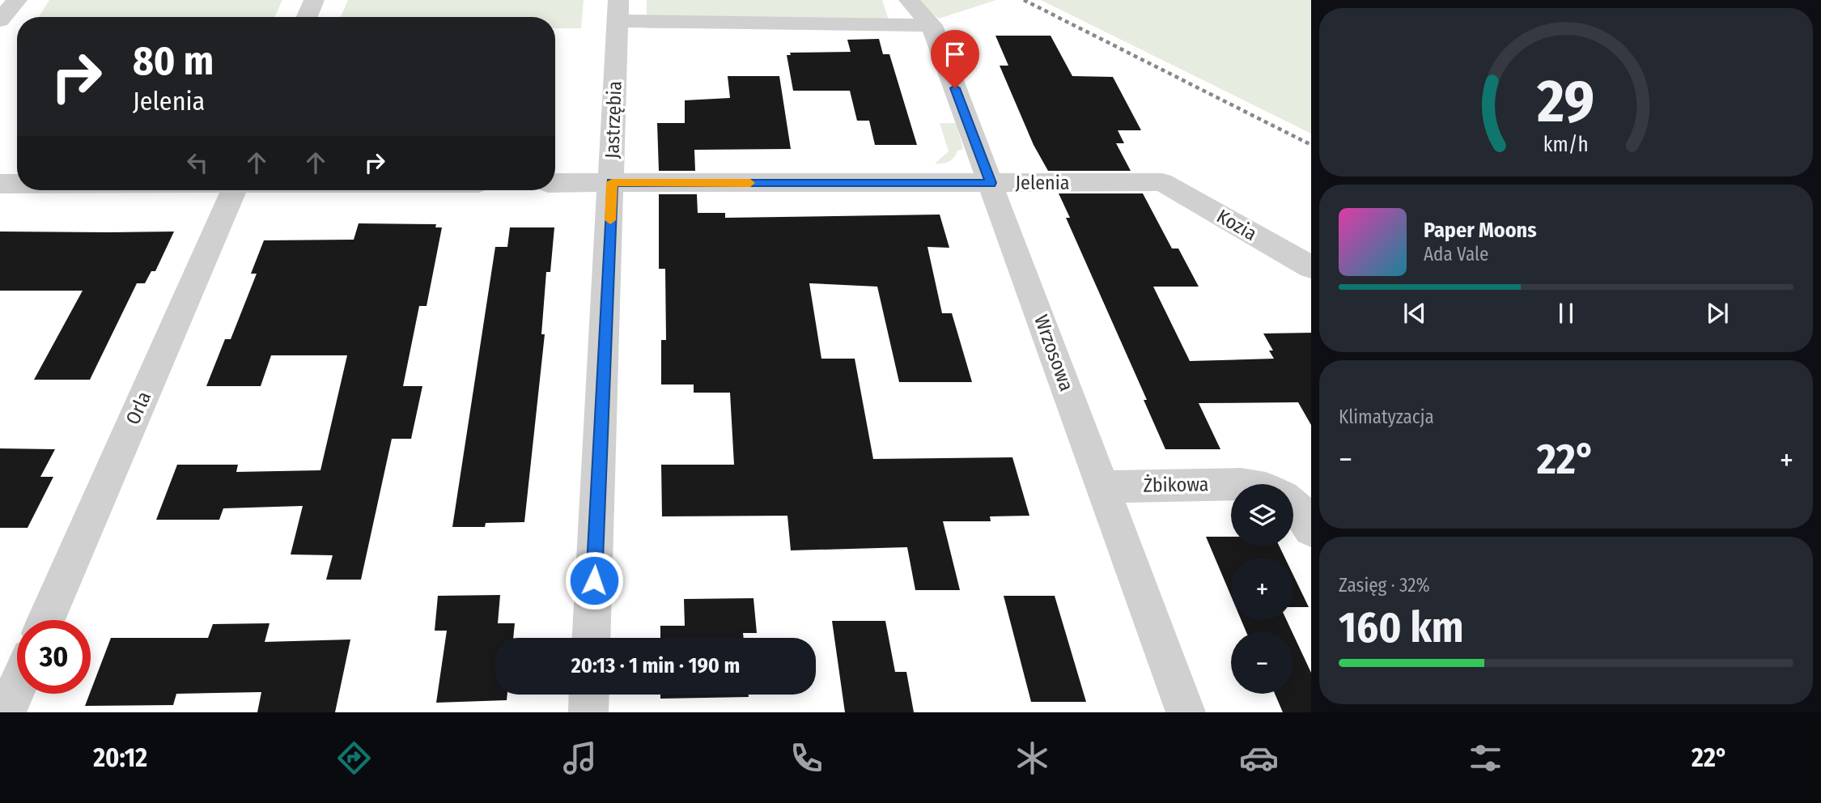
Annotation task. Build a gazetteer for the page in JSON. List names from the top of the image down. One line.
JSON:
{"streets":{"street":["Jastrzębia","Jelenia","Kozia","Wrzosowa","Orla","Żbikowa"]},"crossings":[["Jastrzębia","Jelenia"],["Jelenia","Kozia"],["Jelenia","Wrzosowa"],["Wrzosowa","Żbikowa"]],"page":{"turn":["80 m","Jelenia"],"song":["Paper Moons","Ada Vale"],"tile":["Klimatyzacja",["Zasięg · 32%","160 km"]],"heat":["−","22°","+"],"map_buttons":["+","−"],"limit":"30","trip":"20:13 · 1 min · 190 m","tabs":["20:12","22°"],"gauge":["29","km/h"]}}
